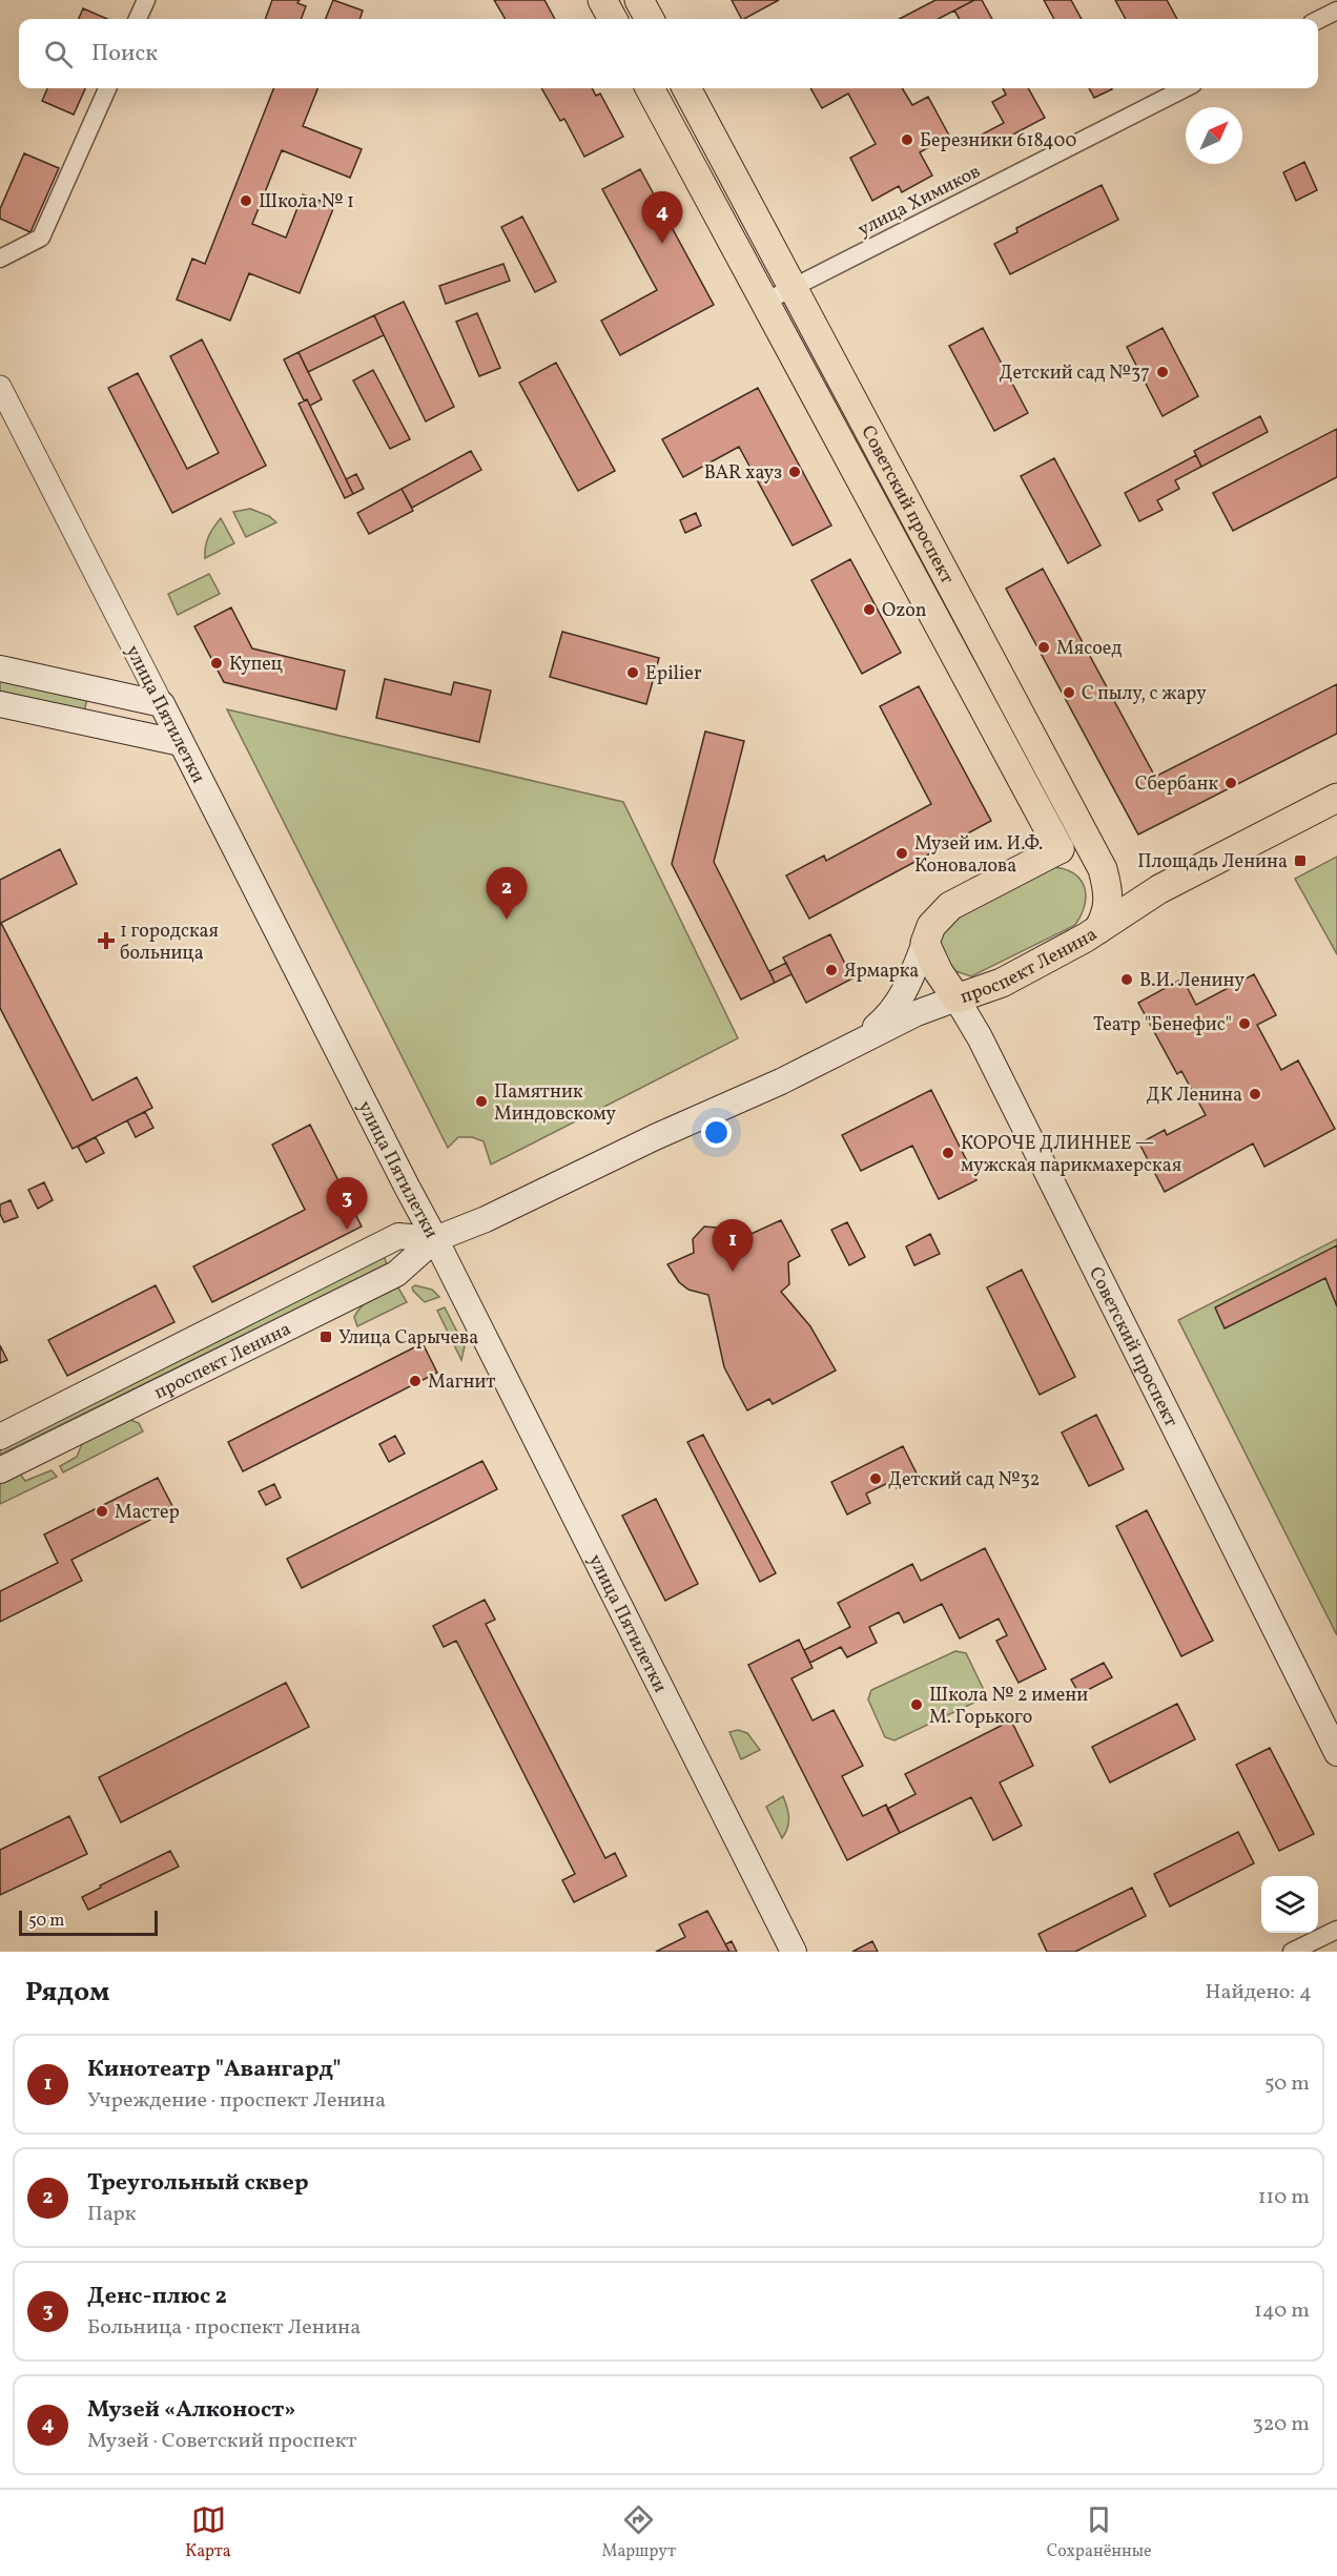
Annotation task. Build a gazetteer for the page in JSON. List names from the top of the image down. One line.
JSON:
{"streets":{"main road":["Советский проспект","улица Пятилетки","проспект Ленина"],"street":["улица Химиков"]},"crossings":[["улица Химиков","Советский проспект"],["Советский проспект","проспект Ленина"],["улица Пятилетки","проспект Ленина"]],"places":{"other":["Березники 618400","Школа № 1","Детский сад №37","BAR хауз","Ozon","Мясоед","Купец","Epilier","С пылу, с жару","Сбербанк","Музей им. И.Ф. Коновалова","Ярмарка","В.И. Ленину","Театр \"Бенефис\"","ДК Ленина","Памятник Миндовскому","КОРОЧЕ ДЛИННЕЕ — мужская парикмахерская","Магнит","Детский сад №32","Мастер","Школа № 2 имени М. Горького"],"transit":["Площадь Ленина","Улица Сарычева"],"health":["1 городская больница"]},"scale_bar":"50 m","north":"top right","page":{"search":"Поиск","pins":["4","2","3","1"],"scale":"50 m","heading":["Рядом","Найдено: 4"],"list":[{"mark":"1","name":"Кинотеатр \"Авангард\"","note":"Учреждение · проспект Ленина","value":"50 m"},{"mark":"2","name":"Треугольный сквер","note":"Парк","value":"110 m"},{"mark":"3","name":"Денс-плюс 2","note":"Больница · проспект Ленина","value":"140 m"},{"mark":"4","name":"Музей «Алконост»","note":"Музей · Советский проспект","value":"320 m"}],"nav":["Карта","Маршрут","Сохранённые"]}}
